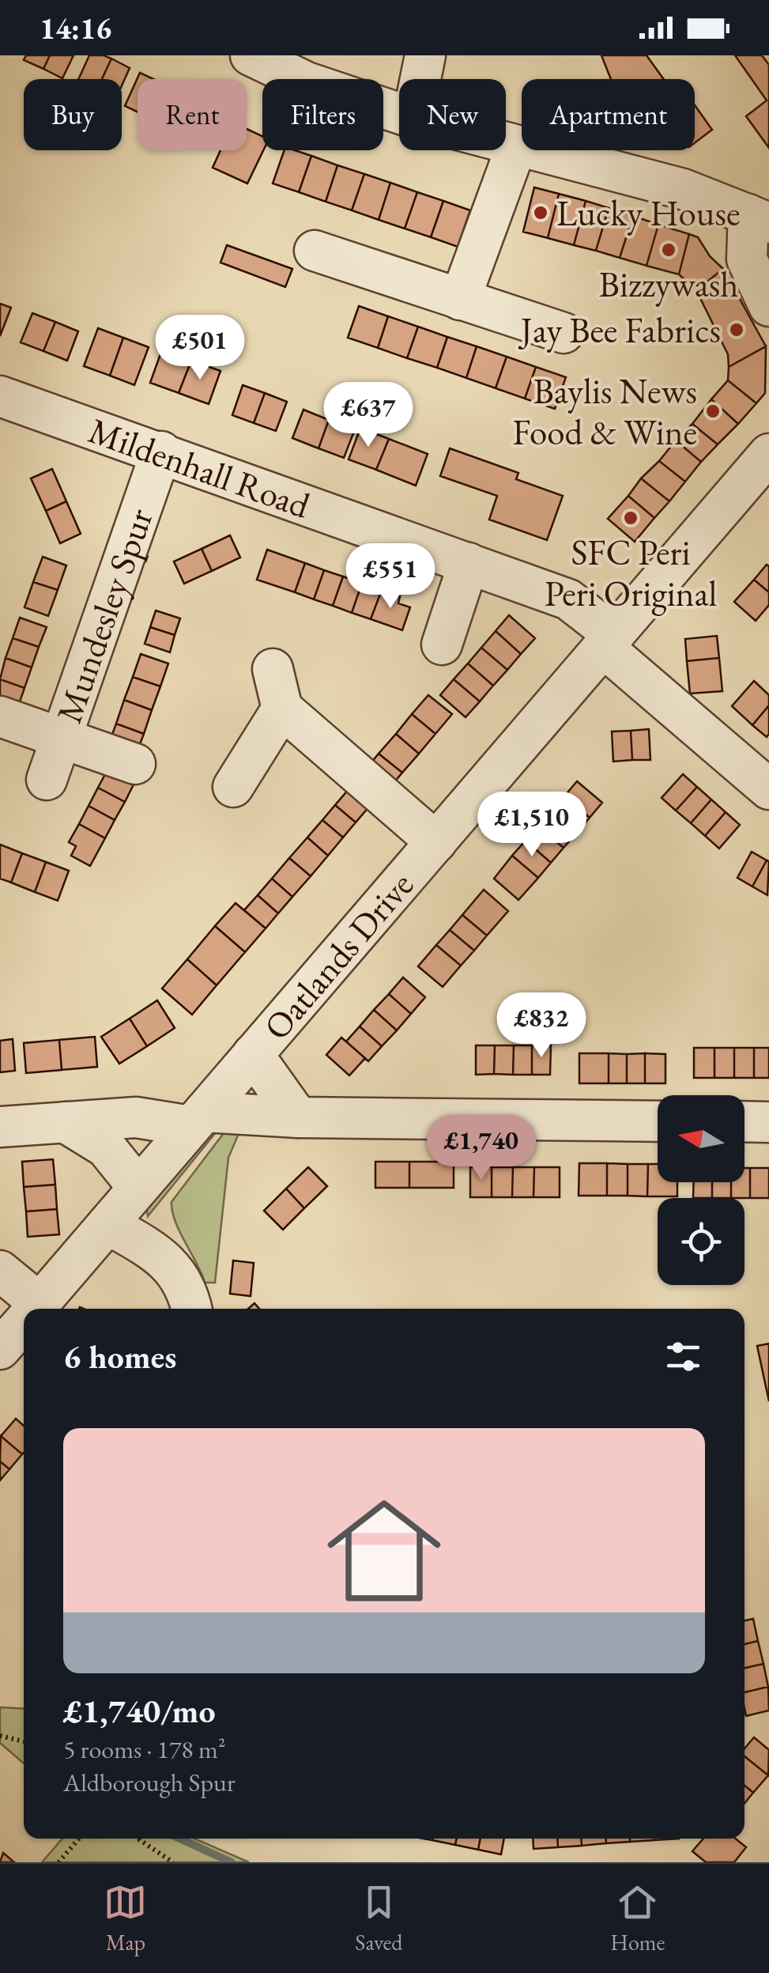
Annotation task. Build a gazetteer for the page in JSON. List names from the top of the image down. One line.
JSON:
{"streets":{"street":["Mildenhall Road","Mundesley Spur","Oatlands Drive"]},"crossings":[["Mildenhall Road","Mundesley Spur"],["Mildenhall Road","Oatlands Drive"]],"places":["Lucky House","Bizzywash","Jay Bee Fabrics","Baylis News Food & Wine","SFC Peri Peri Original"],"north":"left","page":{"status":"14:16","chip":["Buy","Rent","Filters","New","Apartment"],"price":["£501","£637","£551","£1,510","£832","£1,740"],"heading":"6 homes","list":[{"name":"£1,740/mo","note":"5 rooms · 178 m² · Aldborough Spur"}],"tabs":["Map","Saved","Home"]}}
